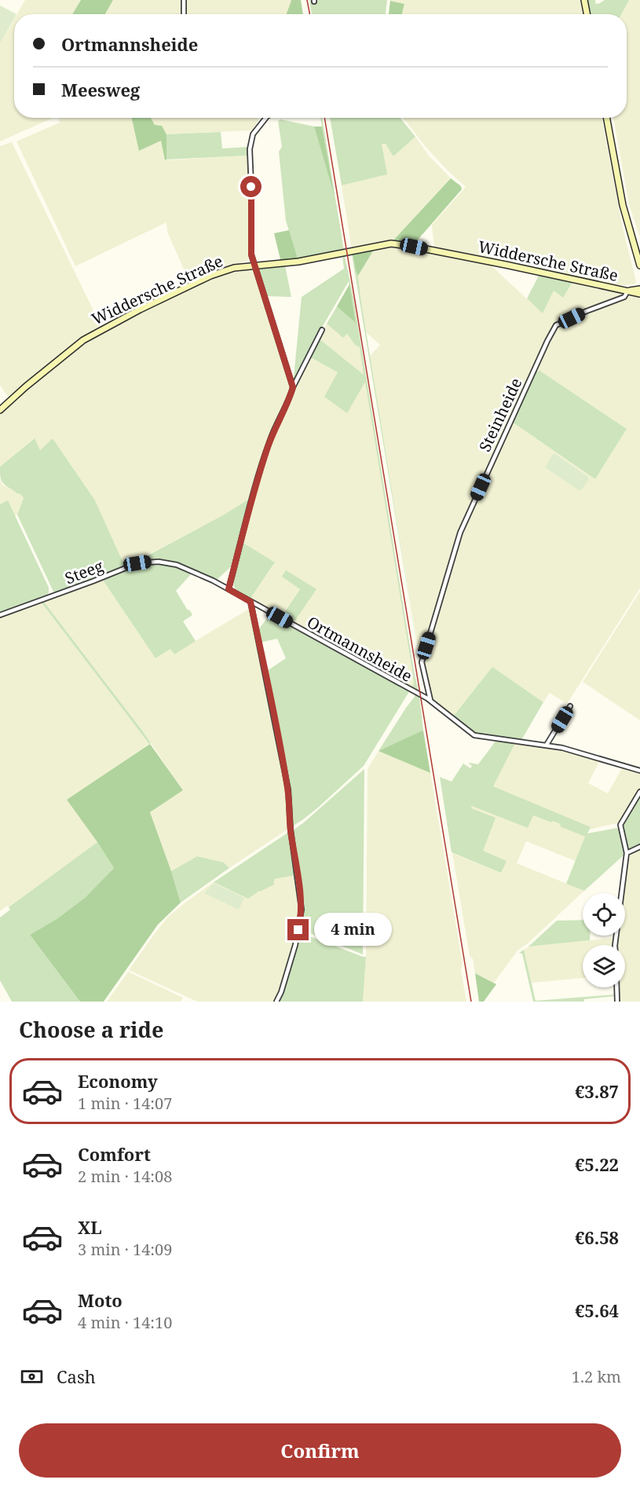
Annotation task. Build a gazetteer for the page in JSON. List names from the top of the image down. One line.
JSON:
{"streets":{"street":["Widdersche Straße","Steinheide","Steeg","Ortmannsheide"]},"crossings":[["Widdersche Straße","Steinheide"],["Steinheide","Ortmannsheide"],["Steeg","Ortmannsheide"]],"page":{"banner":["Ortmannsheide","Meesweg"],"bubble":"4 min","heading":"Choose a ride","list":[{"name":"Economy","note":"1 min · 14:07","value":"€3.87"},{"name":"Comfort","note":"2 min · 14:08","value":"€5.22"},{"name":"XL","note":"3 min · 14:09","value":"€6.58"},{"name":"Moto","note":"4 min · 14:10","value":"€5.64"}],"pay":["Cash","1.2 km"],"buttons":"Confirm"}}
